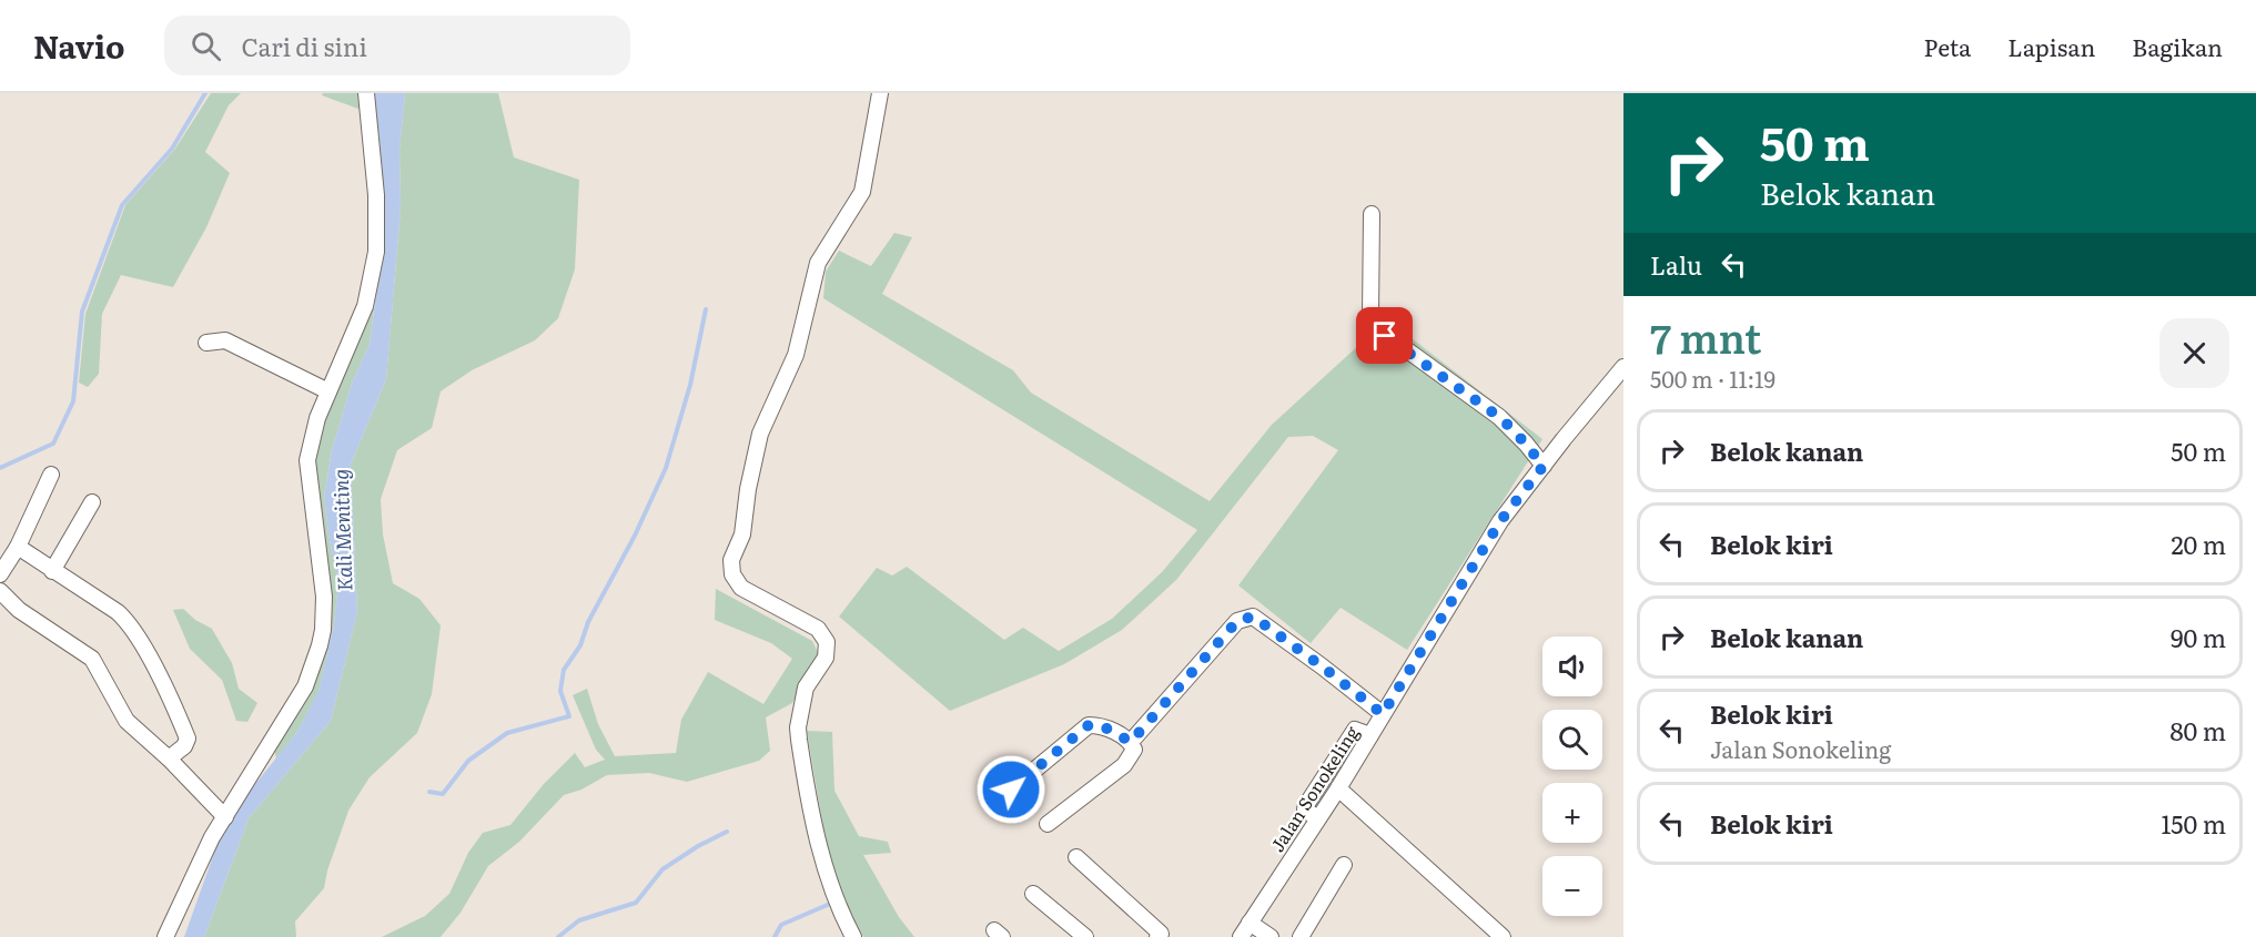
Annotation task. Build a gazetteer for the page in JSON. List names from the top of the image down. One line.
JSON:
{"streets":{"street":["Jalan Sonokeling"]},"water":["Kali Meniting"],"page":{"header":"Navio","search":"Cari di sini","nav":["Peta","Lapisan","Bagikan"],"turn":["50 m","Belok kanan"],"then":"Lalu","heading":["7 mnt","500 m · 11:19"],"list":[{"name":"Belok kanan","value":"50 m"},{"name":"Belok kiri","value":"20 m"},{"name":"Belok kanan","value":"90 m"},{"name":"Belok kiri","note":"Jalan Sonokeling","value":"80 m"},{"name":"Belok kiri","value":"150 m"}],"map_buttons":["+","−"]}}
